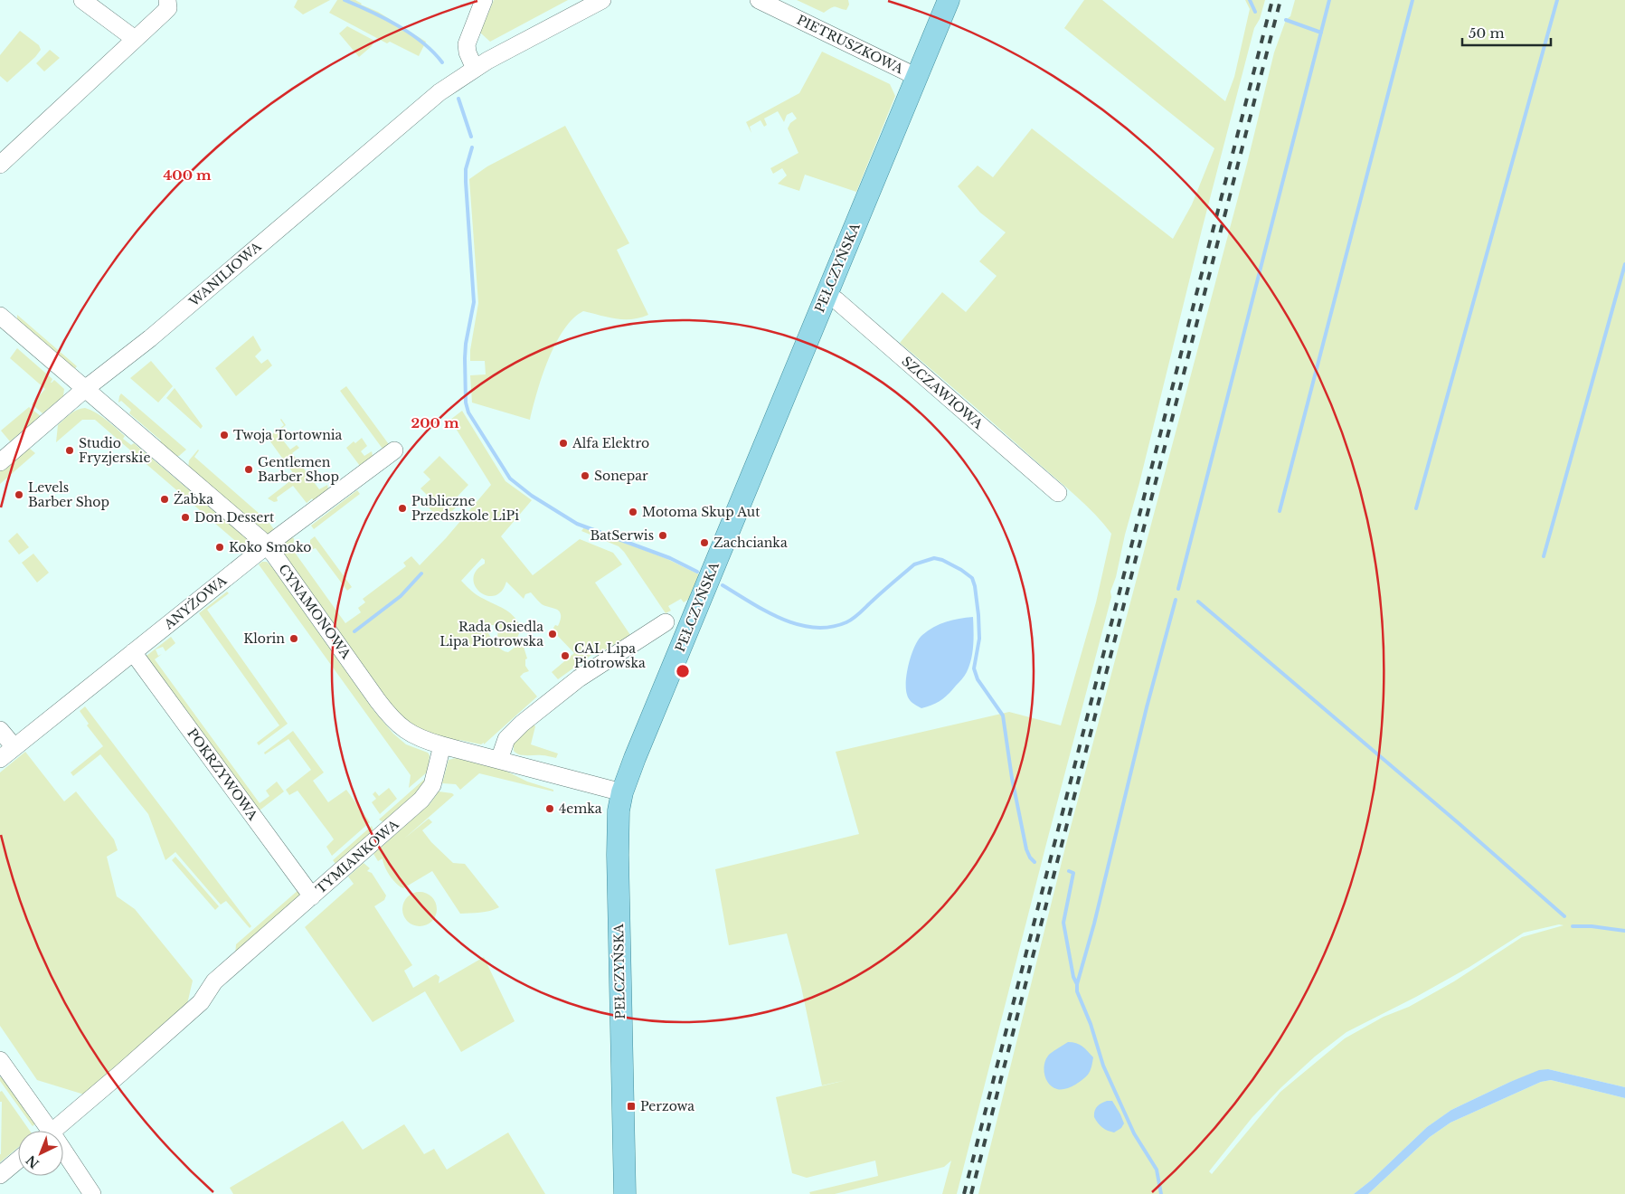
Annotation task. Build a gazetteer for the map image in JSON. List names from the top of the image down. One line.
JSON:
{"streets":{"main road":["PEŁCZYŃSKA"],"street":["PIETRUSZKOWA","WANILIOWA","SZCZAWIOWA","ANYŻOWA","CYNAMONOWA","POKRZYWOWA","TYMIANKOWA"]},"crossings":[["PIETRUSZKOWA","PEŁCZYŃSKA"],["PEŁCZYŃSKA","SZCZAWIOWA"],["WANILIOWA","CYNAMONOWA"],["ANYŻOWA","CYNAMONOWA"],["ANYŻOWA","POKRZYWOWA"],["CYNAMONOWA","TYMIANKOWA"],["POKRZYWOWA","TYMIANKOWA"]],"places":{"other":["Twoja Tortownia","Alfa Elektro","Studio Fryzjerskie","Gentlemen Barber Shop","Sonepar","Levels Barber Shop","Żabka","Publiczne Przedszkole LiPi","Motoma Skup Aut","Don Dessert","BatSerwis","Zachcianka","Koko Smoko","Rada Osiedla Lipa Piotrowska","Klorin","CAL Lipa Piotrowska","4emka"],"transit":["Perzowa"]},"scale_bar":"50 m","north":"bottom left","rings":["400 m","200 m"]}
